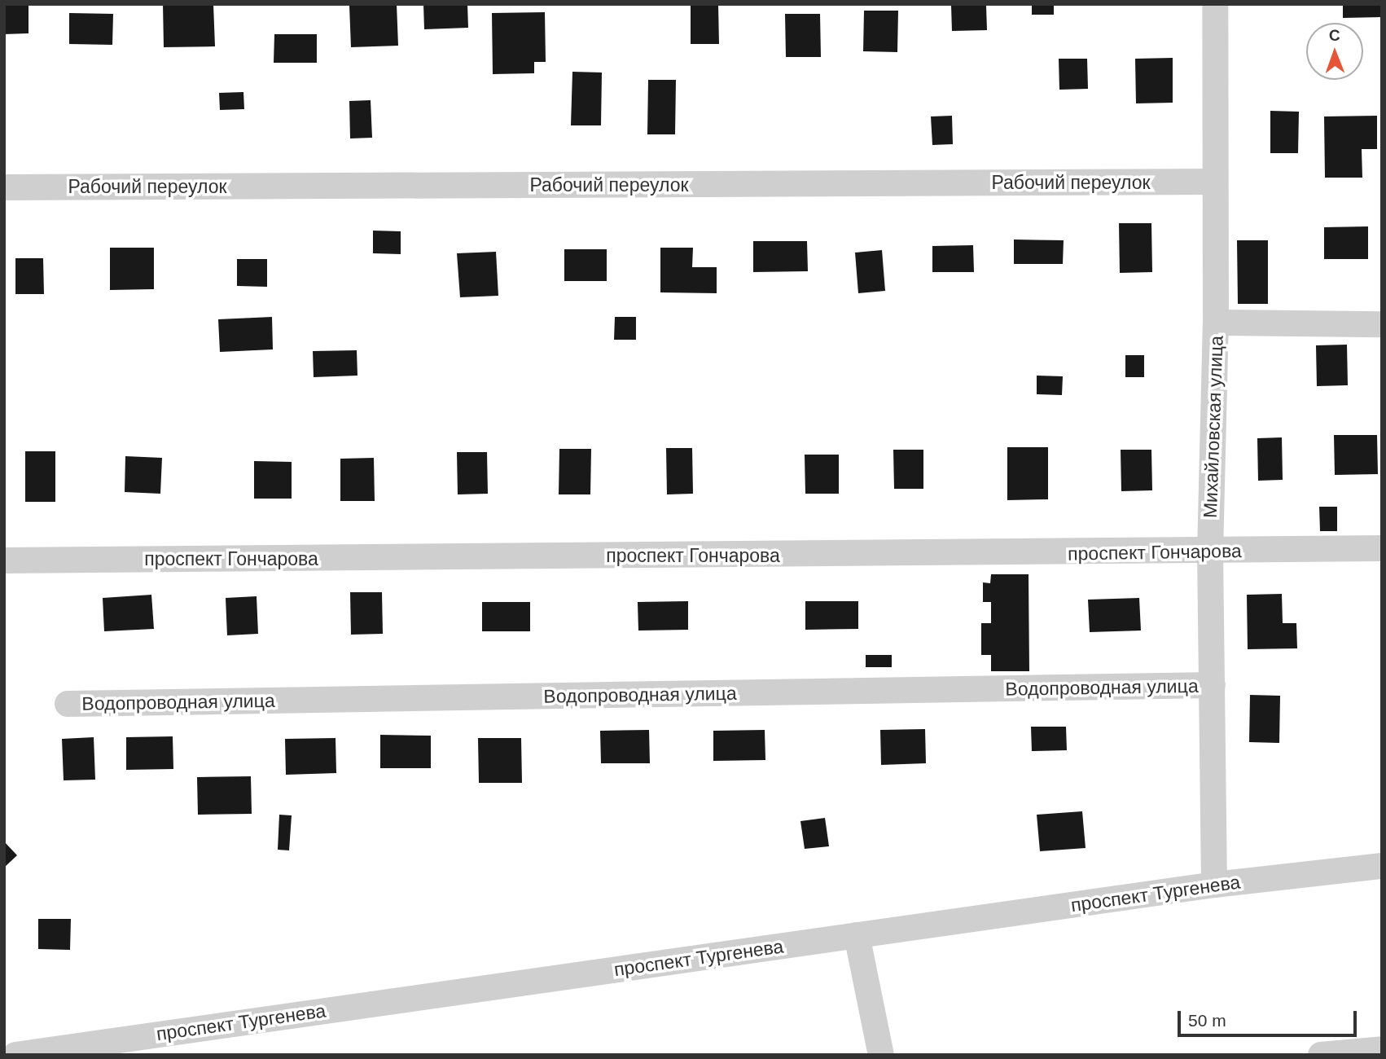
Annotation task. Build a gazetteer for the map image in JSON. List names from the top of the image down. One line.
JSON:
{"streets":{"street":["Рабочий переулок","Михайловская улица","проспект Гончарова","Водопроводная улица","проспект Тургенева"]},"crossings":[["Рабочий переулок","Михайловская улица"],["Михайловская улица","проспект Гончарова"],["Михайловская улица","Водопроводная улица"],["Михайловская улица","проспект Тургенева"]],"scale_bar":"50 m","north":"top"}
